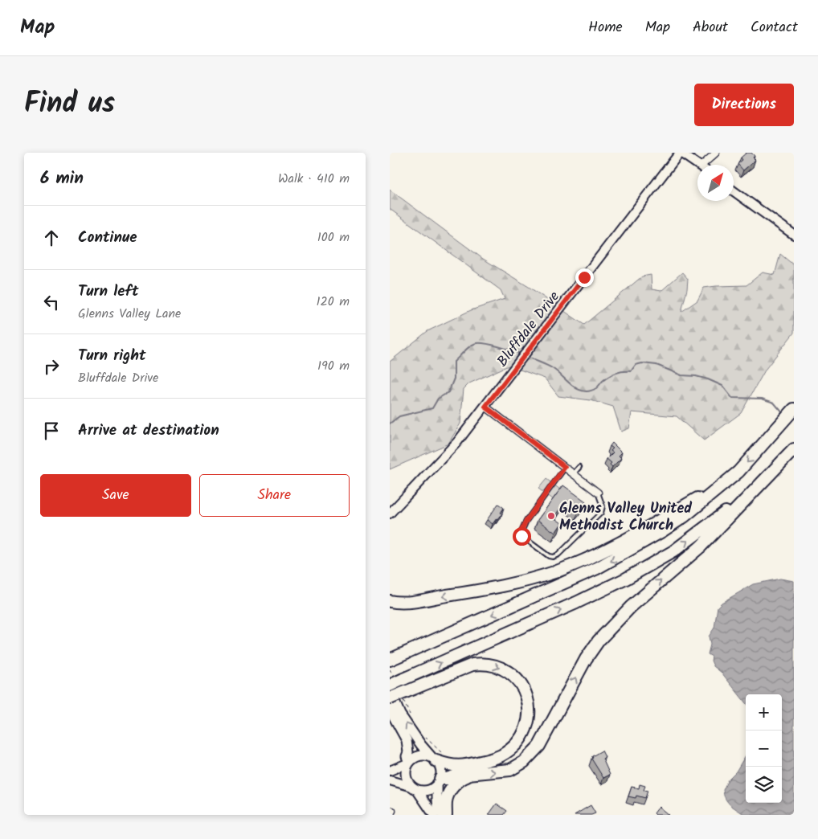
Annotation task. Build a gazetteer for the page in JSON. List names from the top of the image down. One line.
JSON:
{"streets":{"street":["Bluffdale Drive"]},"places":["Glenns Valley United Methodist Church"],"north":"top right","page":{"header":"Map","nav":["Home","Map","About","Contact"],"title":"Find us","buttons":["Directions",["Save","Share"]],"heading":["6 min","Walk · 410 m"],"list":[["Continue","100 m"],["Turn left","Glenns Valley Lane","120 m"],["Turn right","Bluffdale Drive","190 m"],"Arrive at destination"],"map_buttons":["+","−"]}}
